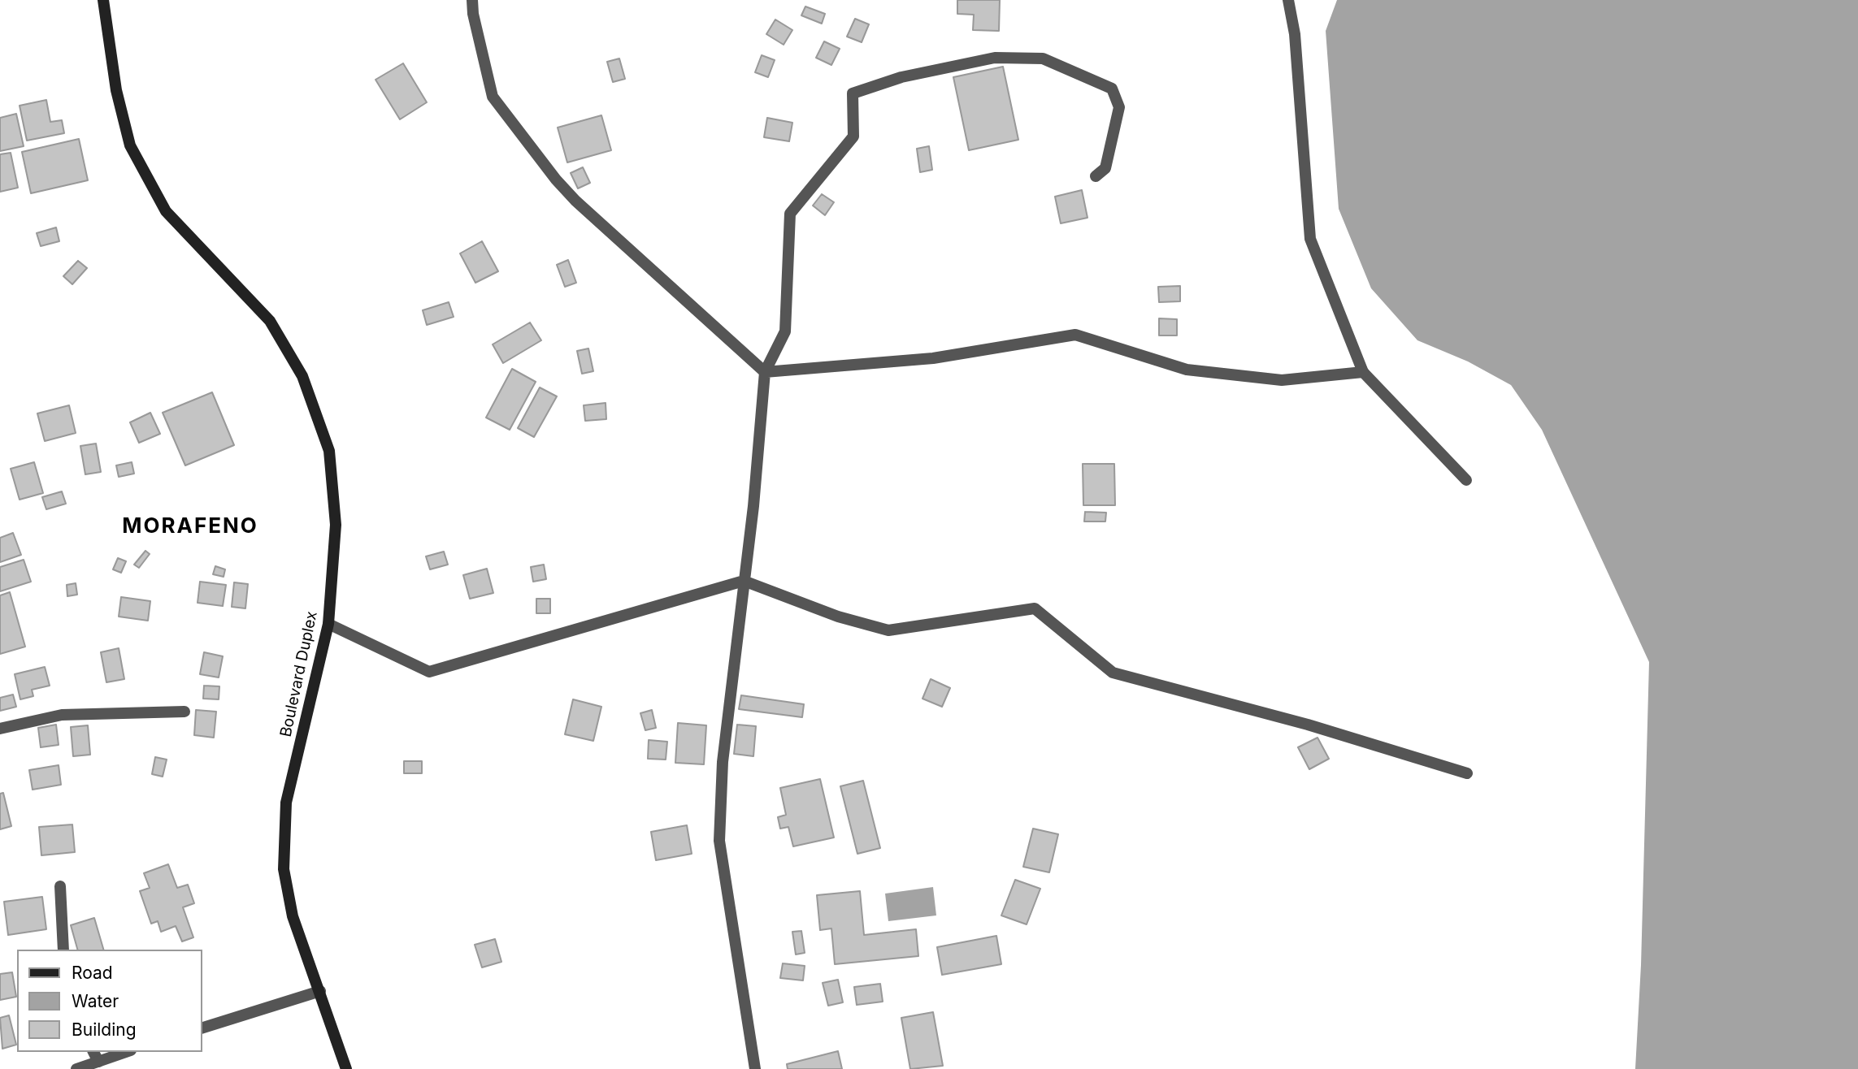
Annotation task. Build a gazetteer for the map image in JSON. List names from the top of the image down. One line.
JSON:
{"streets":{"street":["Boulevard Duplex"]},"districts":["MORAFENO"],"legend":["Road","Water","Building"]}
